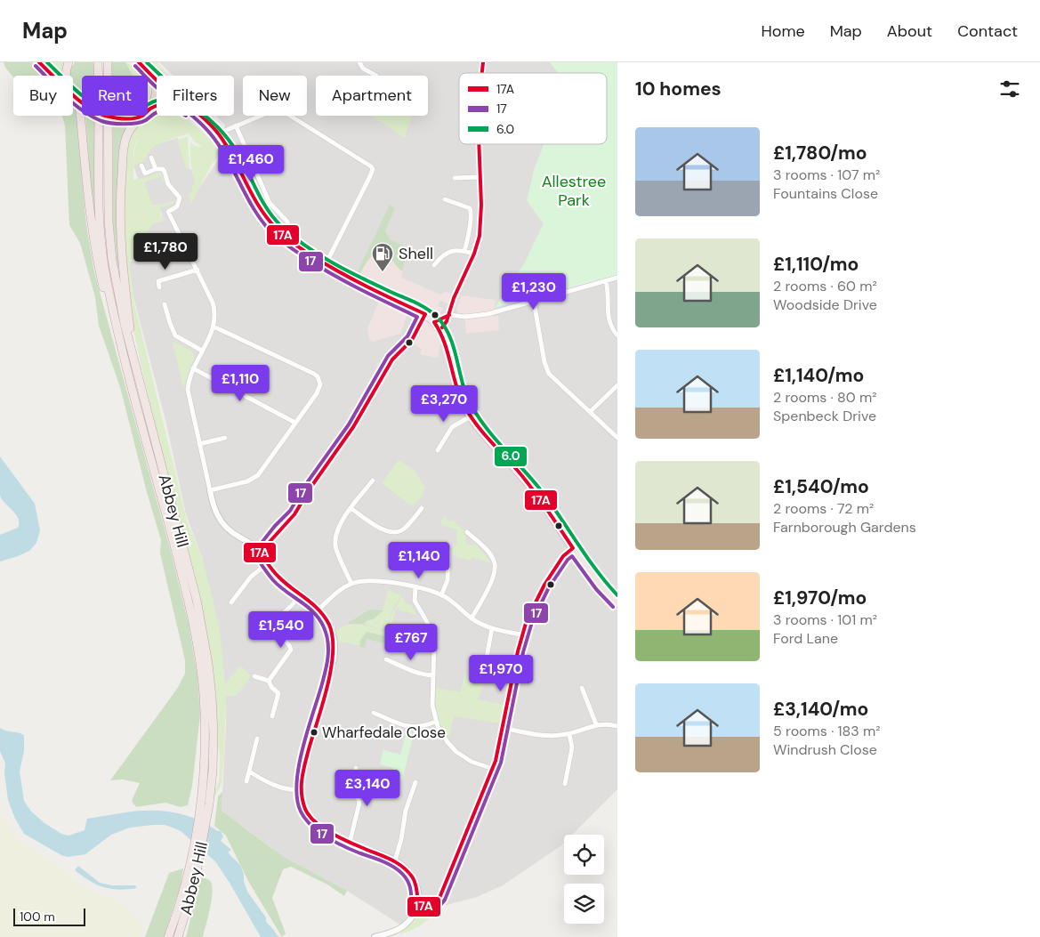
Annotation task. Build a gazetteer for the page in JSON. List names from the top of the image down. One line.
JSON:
{"streets":{"highway":["Abbey Hill"]},"parks":["Allestree Park"],"places":{"fuel station":["Shell"],"other":["Wharfedale Close"]},"lines":["transit line 17A","transit line 6.0","transit line 17"],"legend":["17A","17","6.0"],"scale_bar":"100 m","page":{"header":"Map","nav":["Home","Map","About","Contact"],"heading":"10 homes","chip":["Buy","Rent","Filters","New","Apartment"],"list":[{"name":"£1,780/mo","note":"3 rooms · 107 m² · Fountains Close"},{"name":"£1,110/mo","note":"2 rooms · 60 m² · Woodside Drive"},{"name":"£1,140/mo","note":"2 rooms · 80 m² · Spenbeck Drive"},{"name":"£1,540/mo","note":"2 rooms · 72 m² · Farnborough Gardens"},{"name":"£1,970/mo","note":"3 rooms · 101 m² · Ford Lane"},{"name":"£3,140/mo","note":"5 rooms · 183 m² · Windrush Close"}],"price":["£1,460","£1,780","£1,230","£1,110","£3,270","£1,140","£1,540","£767","£1,970","£3,140"],"scale":"100 m"}}
